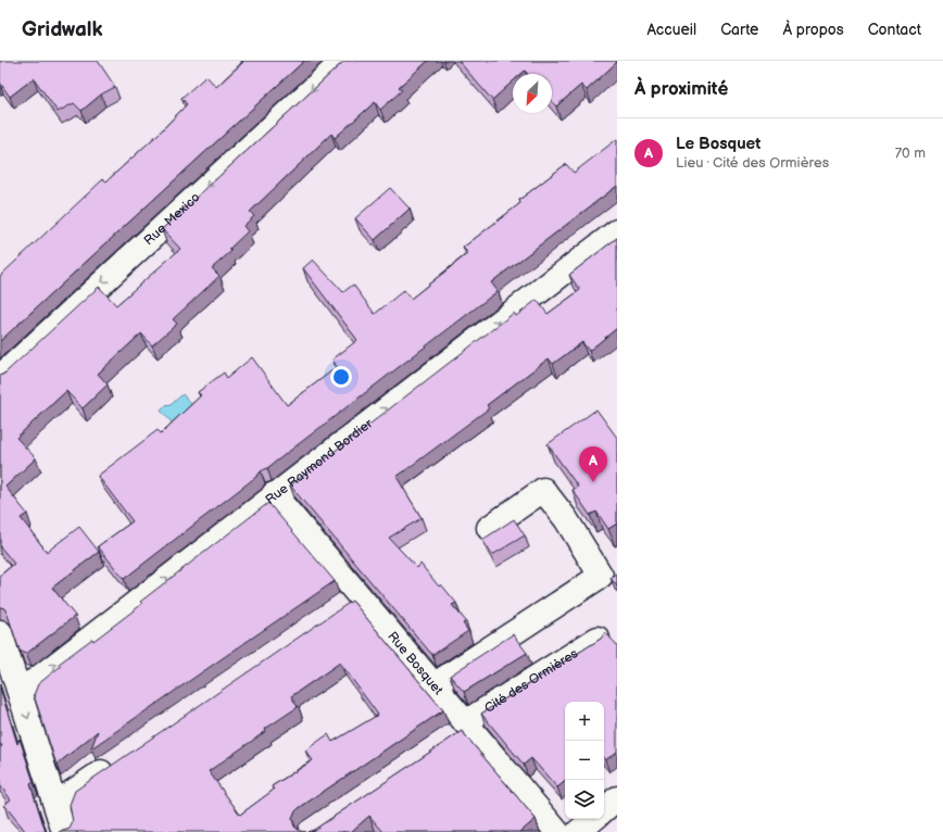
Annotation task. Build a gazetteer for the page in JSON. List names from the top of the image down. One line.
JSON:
{"streets":{"street":["Rue Mexico","Rue Raymond Bordier","Rue Bosquet","Cité des Ormières"]},"crossings":[["Rue Raymond Bordier","Rue Bosquet"],["Rue Bosquet","Cité des Ormières"]],"one_way":["Rue Mexico","Rue Raymond Bordier"],"north":"bottom left","page":{"header":"Gridwalk","nav":["Accueil","Carte","À propos","Contact"],"heading":"À proximité","list":[{"mark":"A","name":"Le Bosquet","note":"Lieu · Cité des Ormières","value":"70 m"}],"pins":"A","map_buttons":["+","−"]}}
